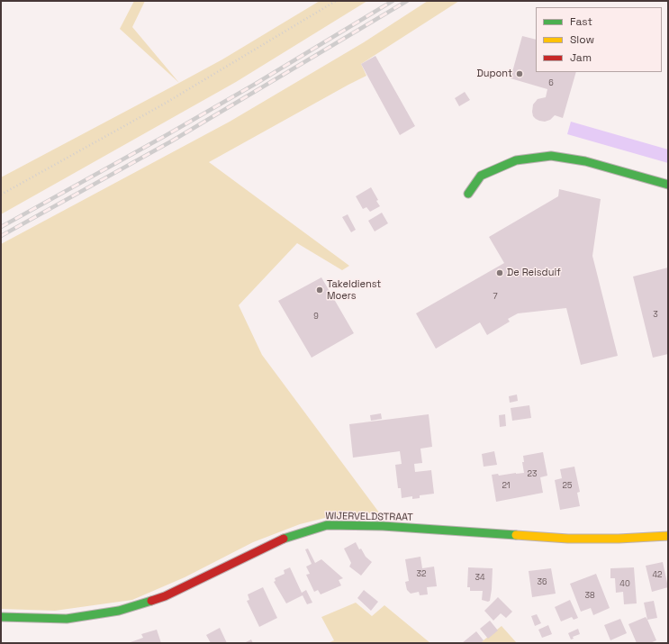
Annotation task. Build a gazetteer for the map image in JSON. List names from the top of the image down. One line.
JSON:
{"streets":{"street":["WIJERVELDSTRAAT"]},"places":["Dupont","De Reisduif","Takeldienst Moers"],"house_numbers":["6","7","3","9","23","21","25","32","42","34","36","40","38"],"legend":["Fast","Slow","Jam"]}
